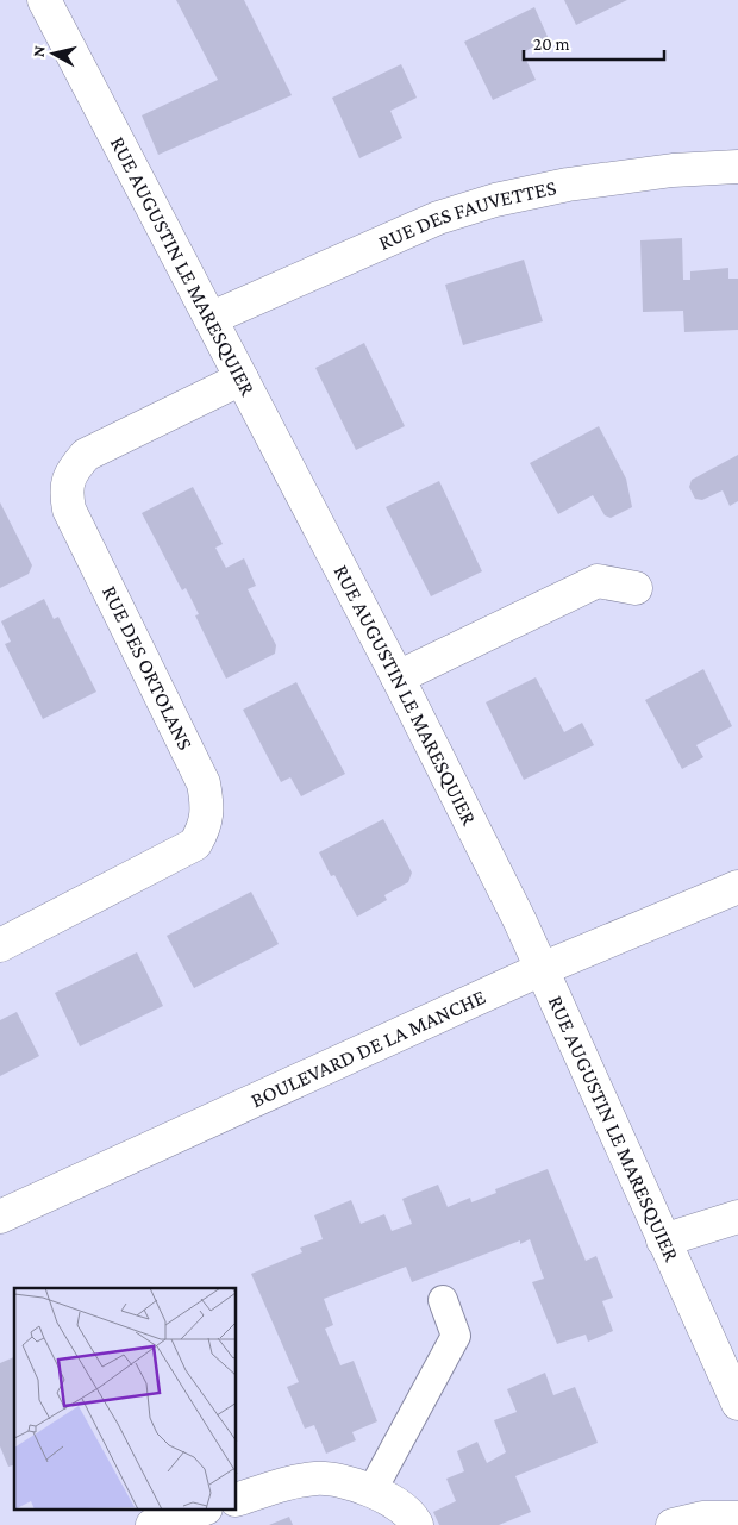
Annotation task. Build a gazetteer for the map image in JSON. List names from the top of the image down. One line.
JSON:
{"streets":{"street":["RUE DES FAUVETTES","RUE AUGUSTIN LE MARESQUIER","RUE DES ORTOLANS","BOULEVARD DE LA MANCHE"]},"crossings":[["RUE DES FAUVETTES","RUE AUGUSTIN LE MARESQUIER"],["RUE AUGUSTIN LE MARESQUIER","RUE DES ORTOLANS"],["RUE AUGUSTIN LE MARESQUIER","BOULEVARD DE LA MANCHE"]],"scale_bar":"20 m","north":"left"}
